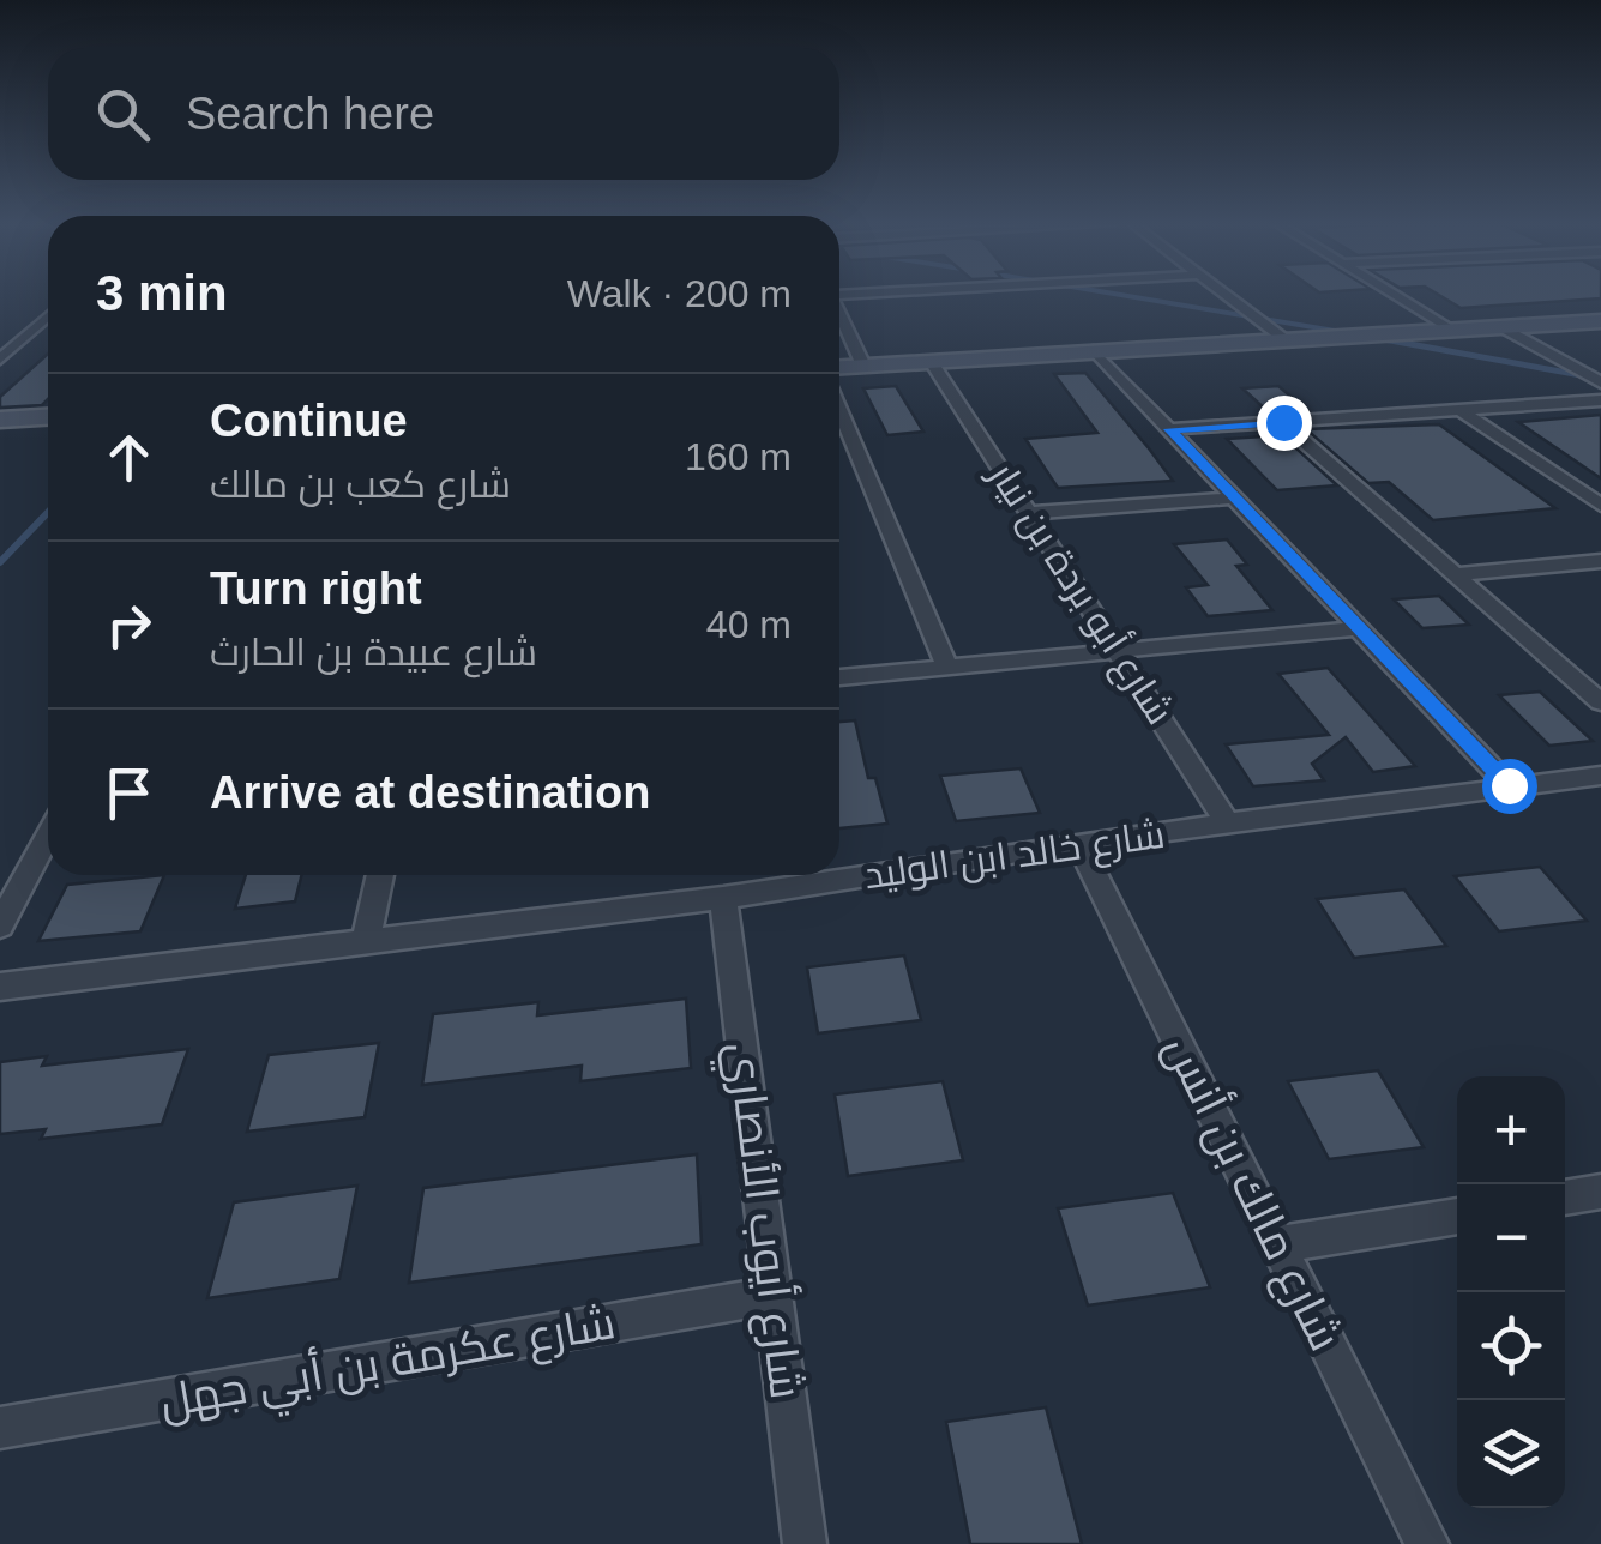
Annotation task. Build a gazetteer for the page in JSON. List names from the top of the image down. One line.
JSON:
{"streets":{"street":["شارع أبو بردة بن نيار","شارع خالد ابن الوليد","شارع مالك بن أنس","شارع أيوب الأنصاري","شارع عكرمة بن أبي جهل"]},"crossings":[["شارع أبو بردة بن نيار","شارع خالد ابن الوليد"],["شارع خالد ابن الوليد","شارع مالك بن أنس"],["شارع خالد ابن الوليد","شارع أيوب الأنصاري"],["شارع أيوب الأنصاري","شارع عكرمة بن أبي جهل"]],"page":{"search":"Search here","heading":["3 min","Walk · 200 m"],"list":[["Continue","شارع كعب بن مالك","160 m"],["Turn right","شارع عبيدة بن الحارث","40 m"],"Arrive at destination"],"map_buttons":["+","−"]}}
